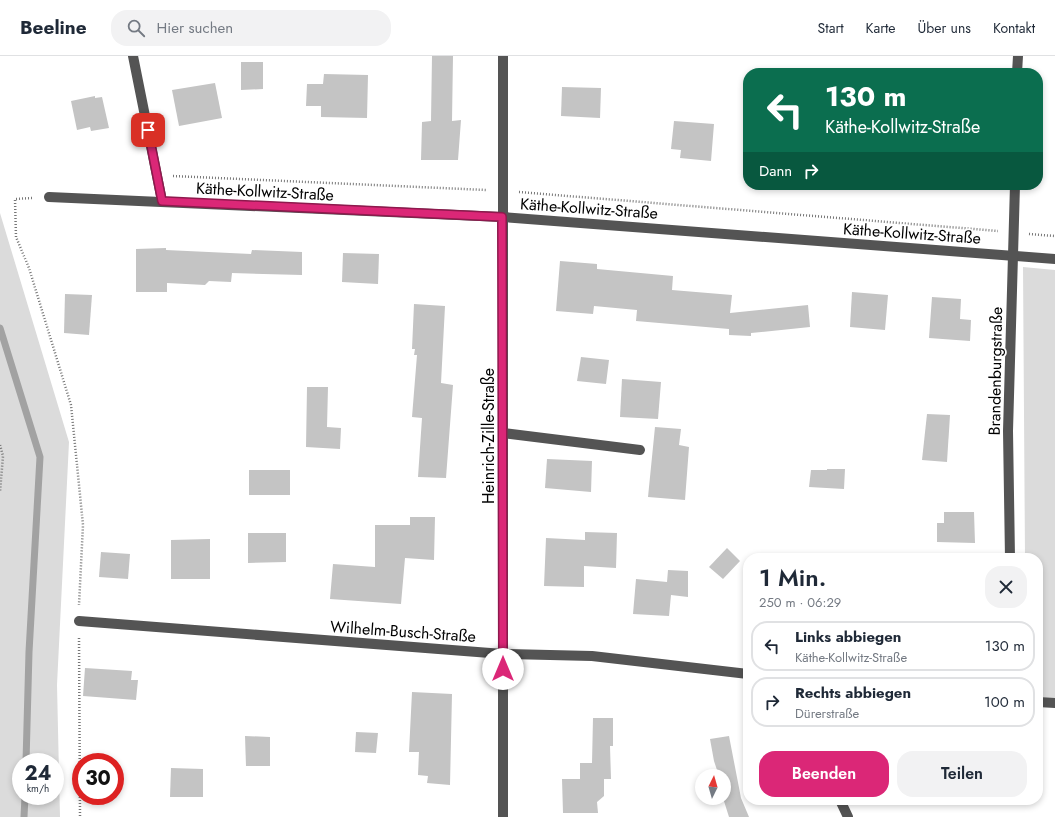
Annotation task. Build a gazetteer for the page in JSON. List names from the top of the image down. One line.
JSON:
{"streets":{"street":["Käthe-Kollwitz-Straße","Brandenburgstraße","Heinrich-Zille-Straße","Wilhelm-Busch-Straße"]},"crossings":[["Käthe-Kollwitz-Straße","Brandenburgstraße"],["Käthe-Kollwitz-Straße","Heinrich-Zille-Straße"],["Heinrich-Zille-Straße","Wilhelm-Busch-Straße"]],"north":"top","page":{"header":"Beeline","search":"Hier suchen","nav":["Start","Karte","Über uns","Kontakt"],"turn":["130 m","Käthe-Kollwitz-Straße"],"then":"Dann","heading":["1 Min.","250 m · 06:29"],"list":[{"name":"Links abbiegen","note":"Käthe-Kollwitz-Straße","value":"130 m"},{"name":"Rechts abbiegen","note":"Dürerstraße","value":"100 m"}],"buttons":["Beenden","Teilen"],"speed":"24 km/h","limit":"30"}}
